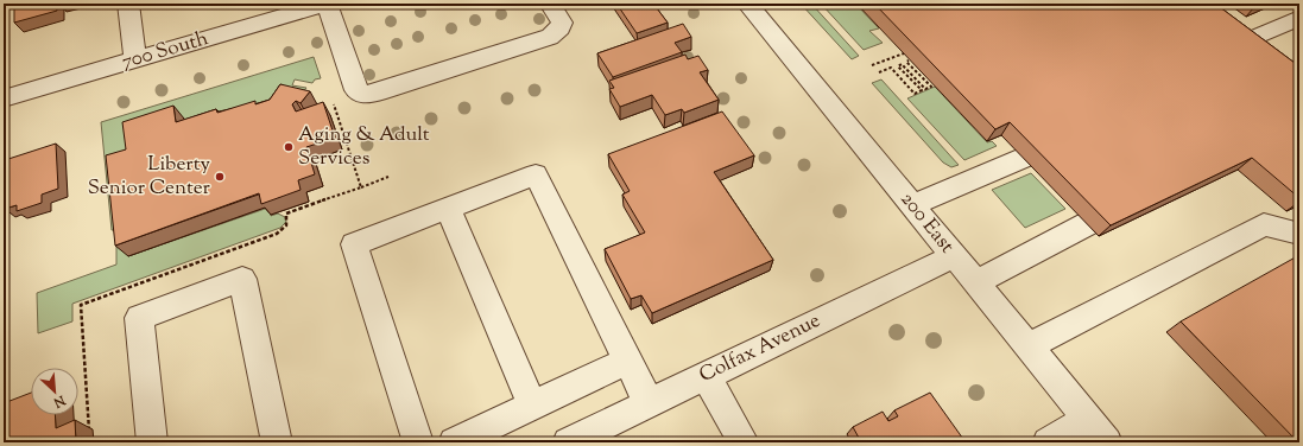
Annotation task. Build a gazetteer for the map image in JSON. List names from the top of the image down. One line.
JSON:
{"streets":{"street":["700 South","200 East","Colfax Avenue"]},"crossings":[["200 East","Colfax Avenue"]],"places":["Aging & Adult Services","Liberty Senior Center"],"north":"bottom right"}
